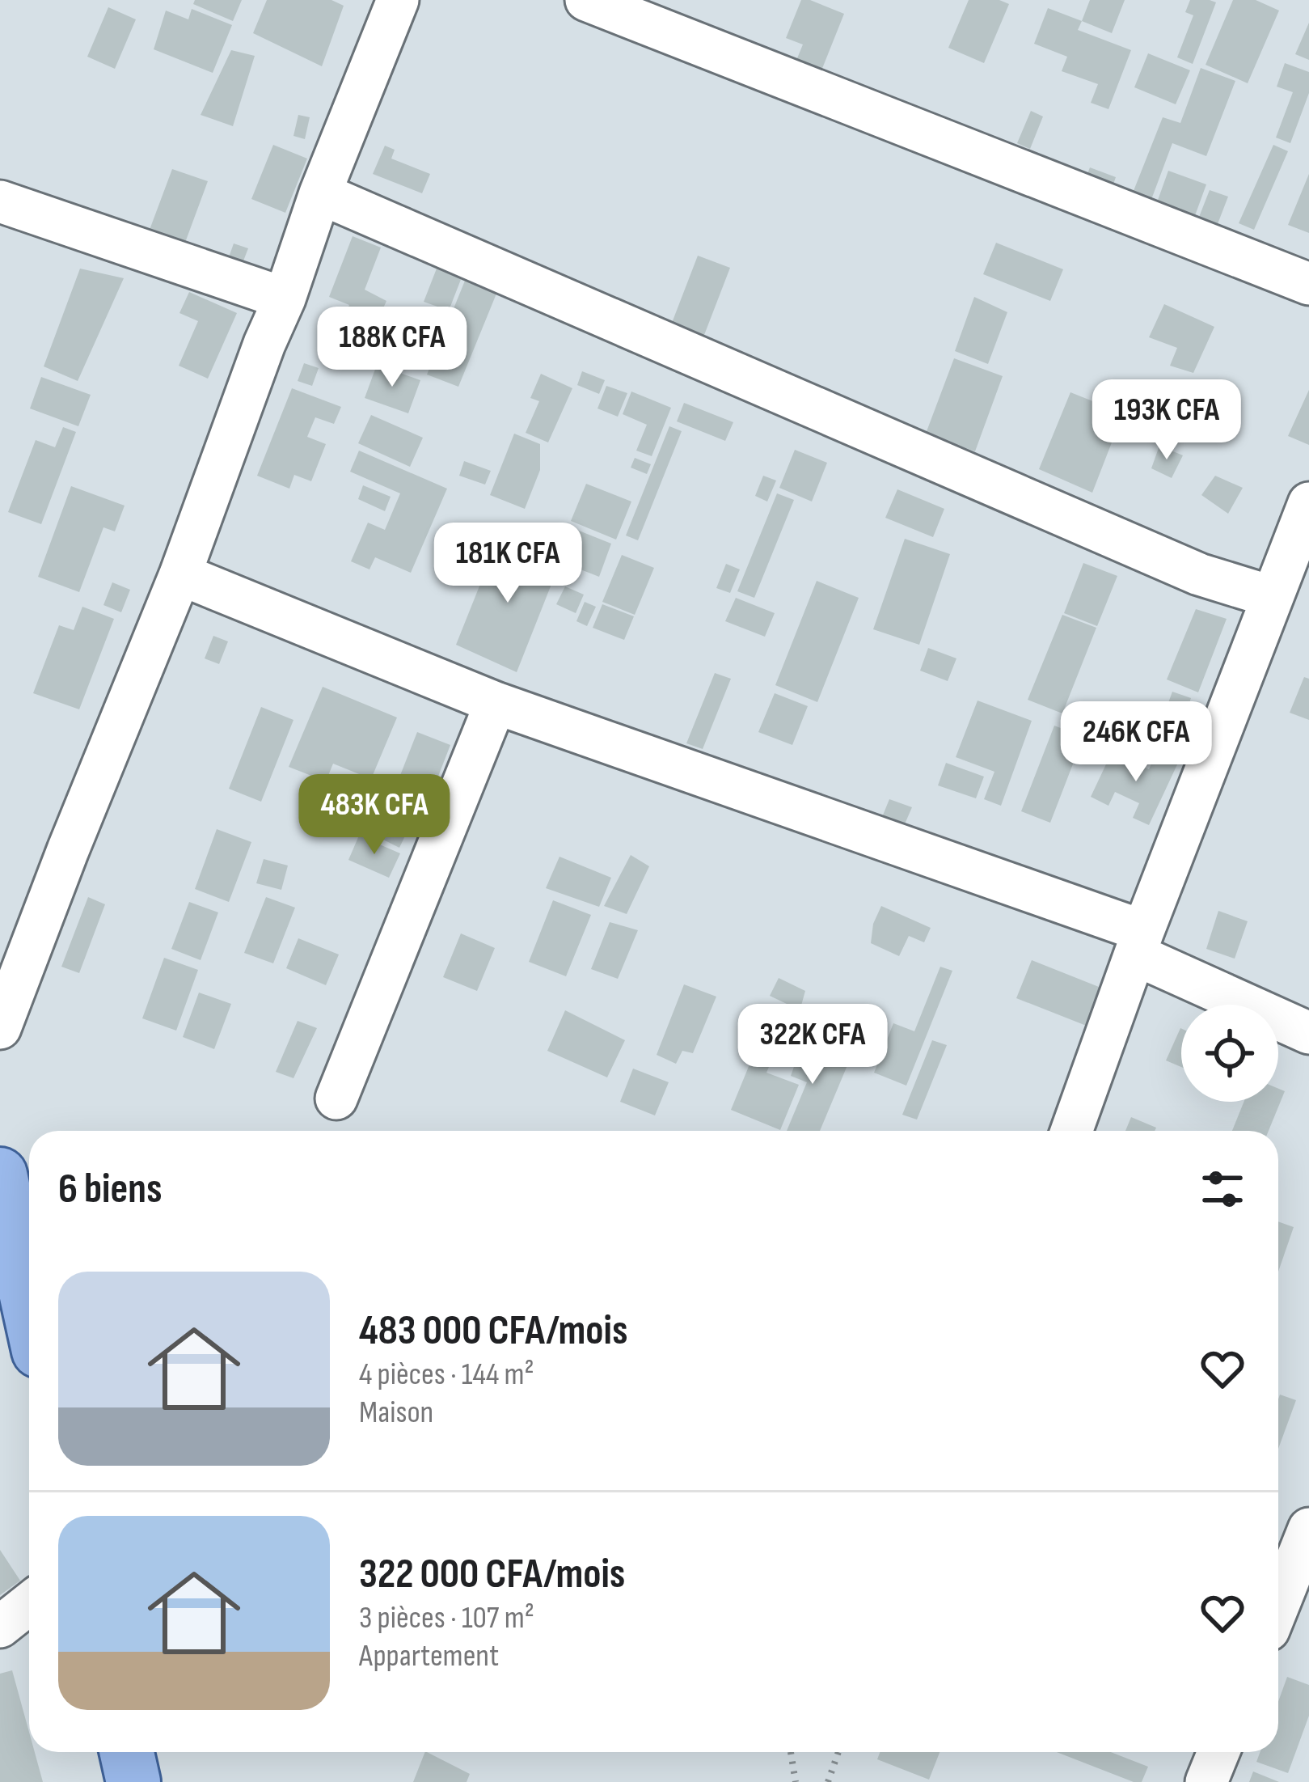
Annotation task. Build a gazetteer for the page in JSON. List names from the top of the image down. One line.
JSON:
{"page":{"price":["188K CFA","193K CFA","181K CFA","246K CFA","483K CFA","322K CFA"],"heading":"6 biens","list":[{"name":"483 000 CFA/mois","note":"4 pièces · 144 m² · Maison"},{"name":"322 000 CFA/mois","note":"3 pièces · 107 m² · Appartement"}]}}
